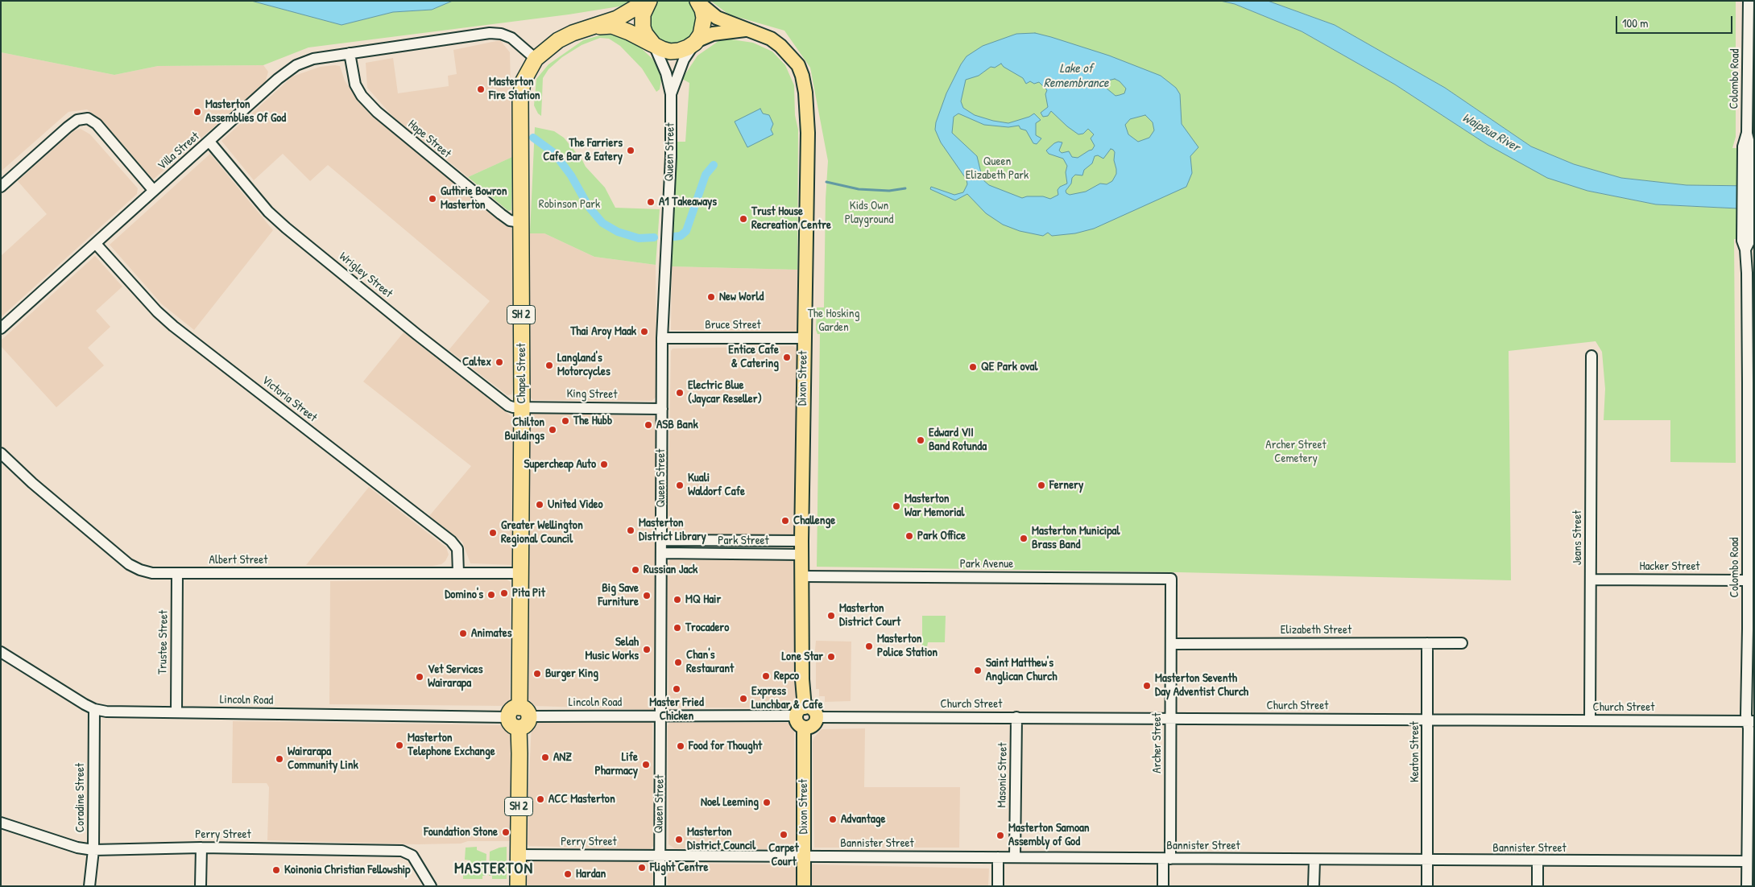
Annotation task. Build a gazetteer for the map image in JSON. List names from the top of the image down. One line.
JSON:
{"streets":{"highway":["SH 2","Chapel Street"],"main road":["Dixon Street"],"street":["Colombo Road","Hope Street","Villa Street","Queen Street","Wrigley Street","Bruce Street","King Street","Victoria Street","Jeans Street","Park Street","Albert Street","Park Avenue","Hacker Street","Elizabeth Street","Trustee Street","Lincoln Road","Church Street","Archer Street","Keaton Street","Masonic Street","Coradine Street","Perry Street","Bannister Street"]},"crossings":[["Colombo Road","Hacker Street"],["Colombo Road","Church Street"],["Colombo Road","Bannister Street"],["Hope Street","Villa Street"],["Hope Street","Chapel Street"],["Villa Street","Wrigley Street"],["Villa Street","Chapel Street"],["Villa Street","Victoria Street"],["Queen Street","SH 2"],["Queen Street","Bruce Street"],["Queen Street","Chapel Street"],["Queen Street","Dixon Street"],["Queen Street","King Street"],["Queen Street","Park Street"],["Queen Street","Lincoln Road"],["Queen Street","Perry Street"],["Queen Street","Bannister Street"],["Wrigley Street","Chapel Street"],["Wrigley Street","King Street"],["SH 2","Chapel Street"],["SH 2","Dixon Street"],["Bruce Street","Dixon Street"],["Chapel Street","King Street"],["Chapel Street","Albert Street"],["Chapel Street","Lincoln Road"],["Chapel Street","Perry Street"],["Dixon Street","Park Street"],["Dixon Street","Park Avenue"],["Dixon Street","Church Street"],["Dixon Street","Bannister Street"],["Victoria Street","Albert Street"],["Jeans Street","Hacker Street"],["Jeans Street","Church Street"],["Albert Street","Trustee Street"],["Park Avenue","Archer Street"],["Elizabeth Street","Archer Street"],["Elizabeth Street","Keaton Street"],["Trustee Street","Lincoln Road"],["Lincoln Road","Coradine Street"],["Church Street","Archer Street"],["Church Street","Keaton Street"],["Church Street","Masonic Street"],["Archer Street","Bannister Street"],["Keaton Street","Bannister Street"],["Masonic Street","Bannister Street"],["Coradine Street","Perry Street"],["Perry Street","Bannister Street"]],"districts":["MASTERTON"],"water":["Lake of Remembrance","Waipōua River"],"parks":["Queen Elizabeth Park","Robinson Park","Kids Own Playground","The Hosking Garden","Archer Street Cemetery"],"places":["Masterton Fire Station","Masterton Assemblies Of God","The Farriers Cafe Bar & Eatery","Guthrie Bowron Masterton","A1 Takeaways","Trust House Recreation Centre","New World","Thai Aroy Maak","Entice Cafe & Catering","Caltex","Langland's Motorcycles","QE Park oval","Electric Blue (Jaycar Reseller)","The Hubb","ASB Bank","Chilton Buildings","Edward VII Band Rotunda","Supercheap Auto","Kuali Waldorf Cafe","Fernery","United Video","Masterton War Memorial","Challenge","Masterton District Library","Greater Wellington Regional Council","Park Office","Masterton Municipal Brass Band","Russian Jack","Pita Pit","Domino's","Big Save Furniture","MQ Hair","Masterton District Court","Trocadero","Animates","Masterton Police Station","Selah Music Works","Lone Star","Chan's Restaurant","Saint Matthew's Anglican Church","Burger King","Repco","Vet Services Wairarapa","Masterton Seventh Day Adventist Church","Master Fried Chicken","Express Lunchbar & Cafe","Masterton Telephone Exchange","Food for Thought","ANZ","Wairarapa Community Link","Life Pharmacy","ACC Masterton","Noel Leeming","Advantage","Foundation Stone","Carpet Court","Masterton Samoan Assembly of God","Masterton District Council","Flight Centre","Koinonia Christian Fellowship","Hardan"],"scale_bar":"100 m"}
